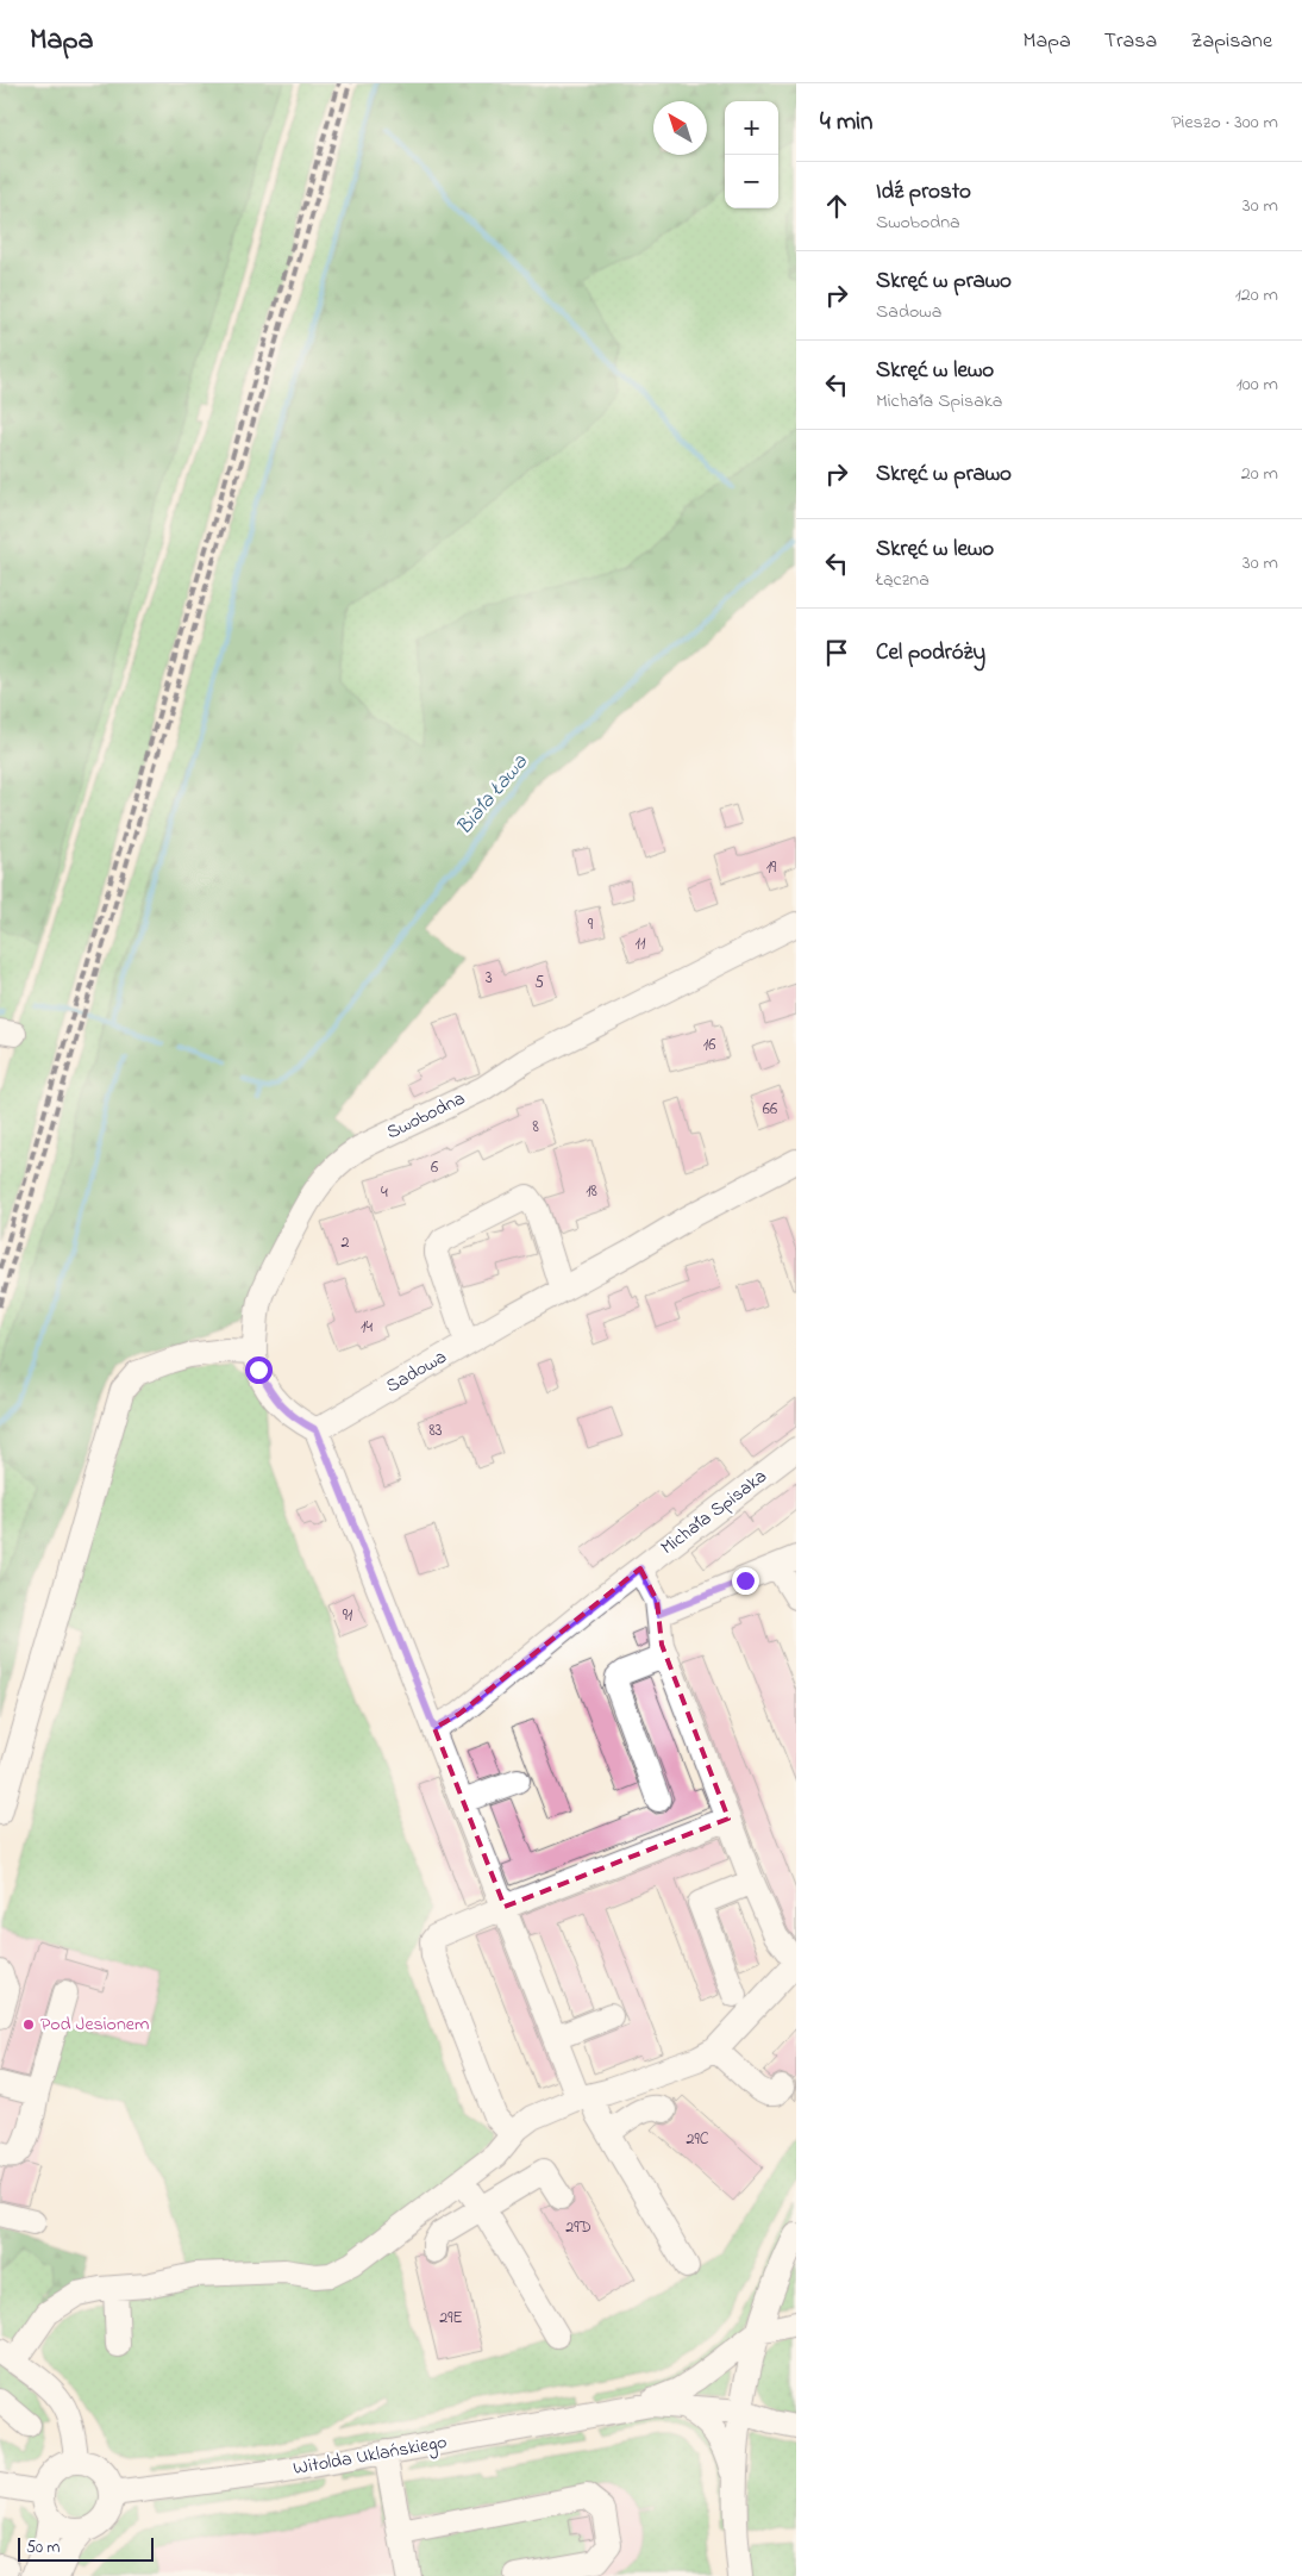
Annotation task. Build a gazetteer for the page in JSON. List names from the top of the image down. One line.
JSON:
{"streets":{"street":["Swobodna","Sadowa","Michała Spisaka","Witolda Uklańskiego"]},"crossings":[["Swobodna","Sadowa"]],"water":["Biała Ława"],"places":["Pod Jesionem"],"house_numbers":["19","9","11","3","5","16","66","8","6","18","4","2","14","83","91","29C","29D","29E"],"scale_bar":"50 m","north":"top left","page":{"header":"Mapa","nav":["Mapa","Trasa","Zapisane"],"heading":["4 min","Pieszo · 300 m"],"map_buttons":["+","−"],"list":[["Idź prosto","Swobodna","30 m"],["Skręć w prawo","Sadowa","120 m"],["Skręć w lewo","Michała Spisaka","100 m"],["Skręć w prawo","20 m"],["Skręć w lewo","Łączna","30 m"],"Cel podróży"],"scale":"50 m"}}
